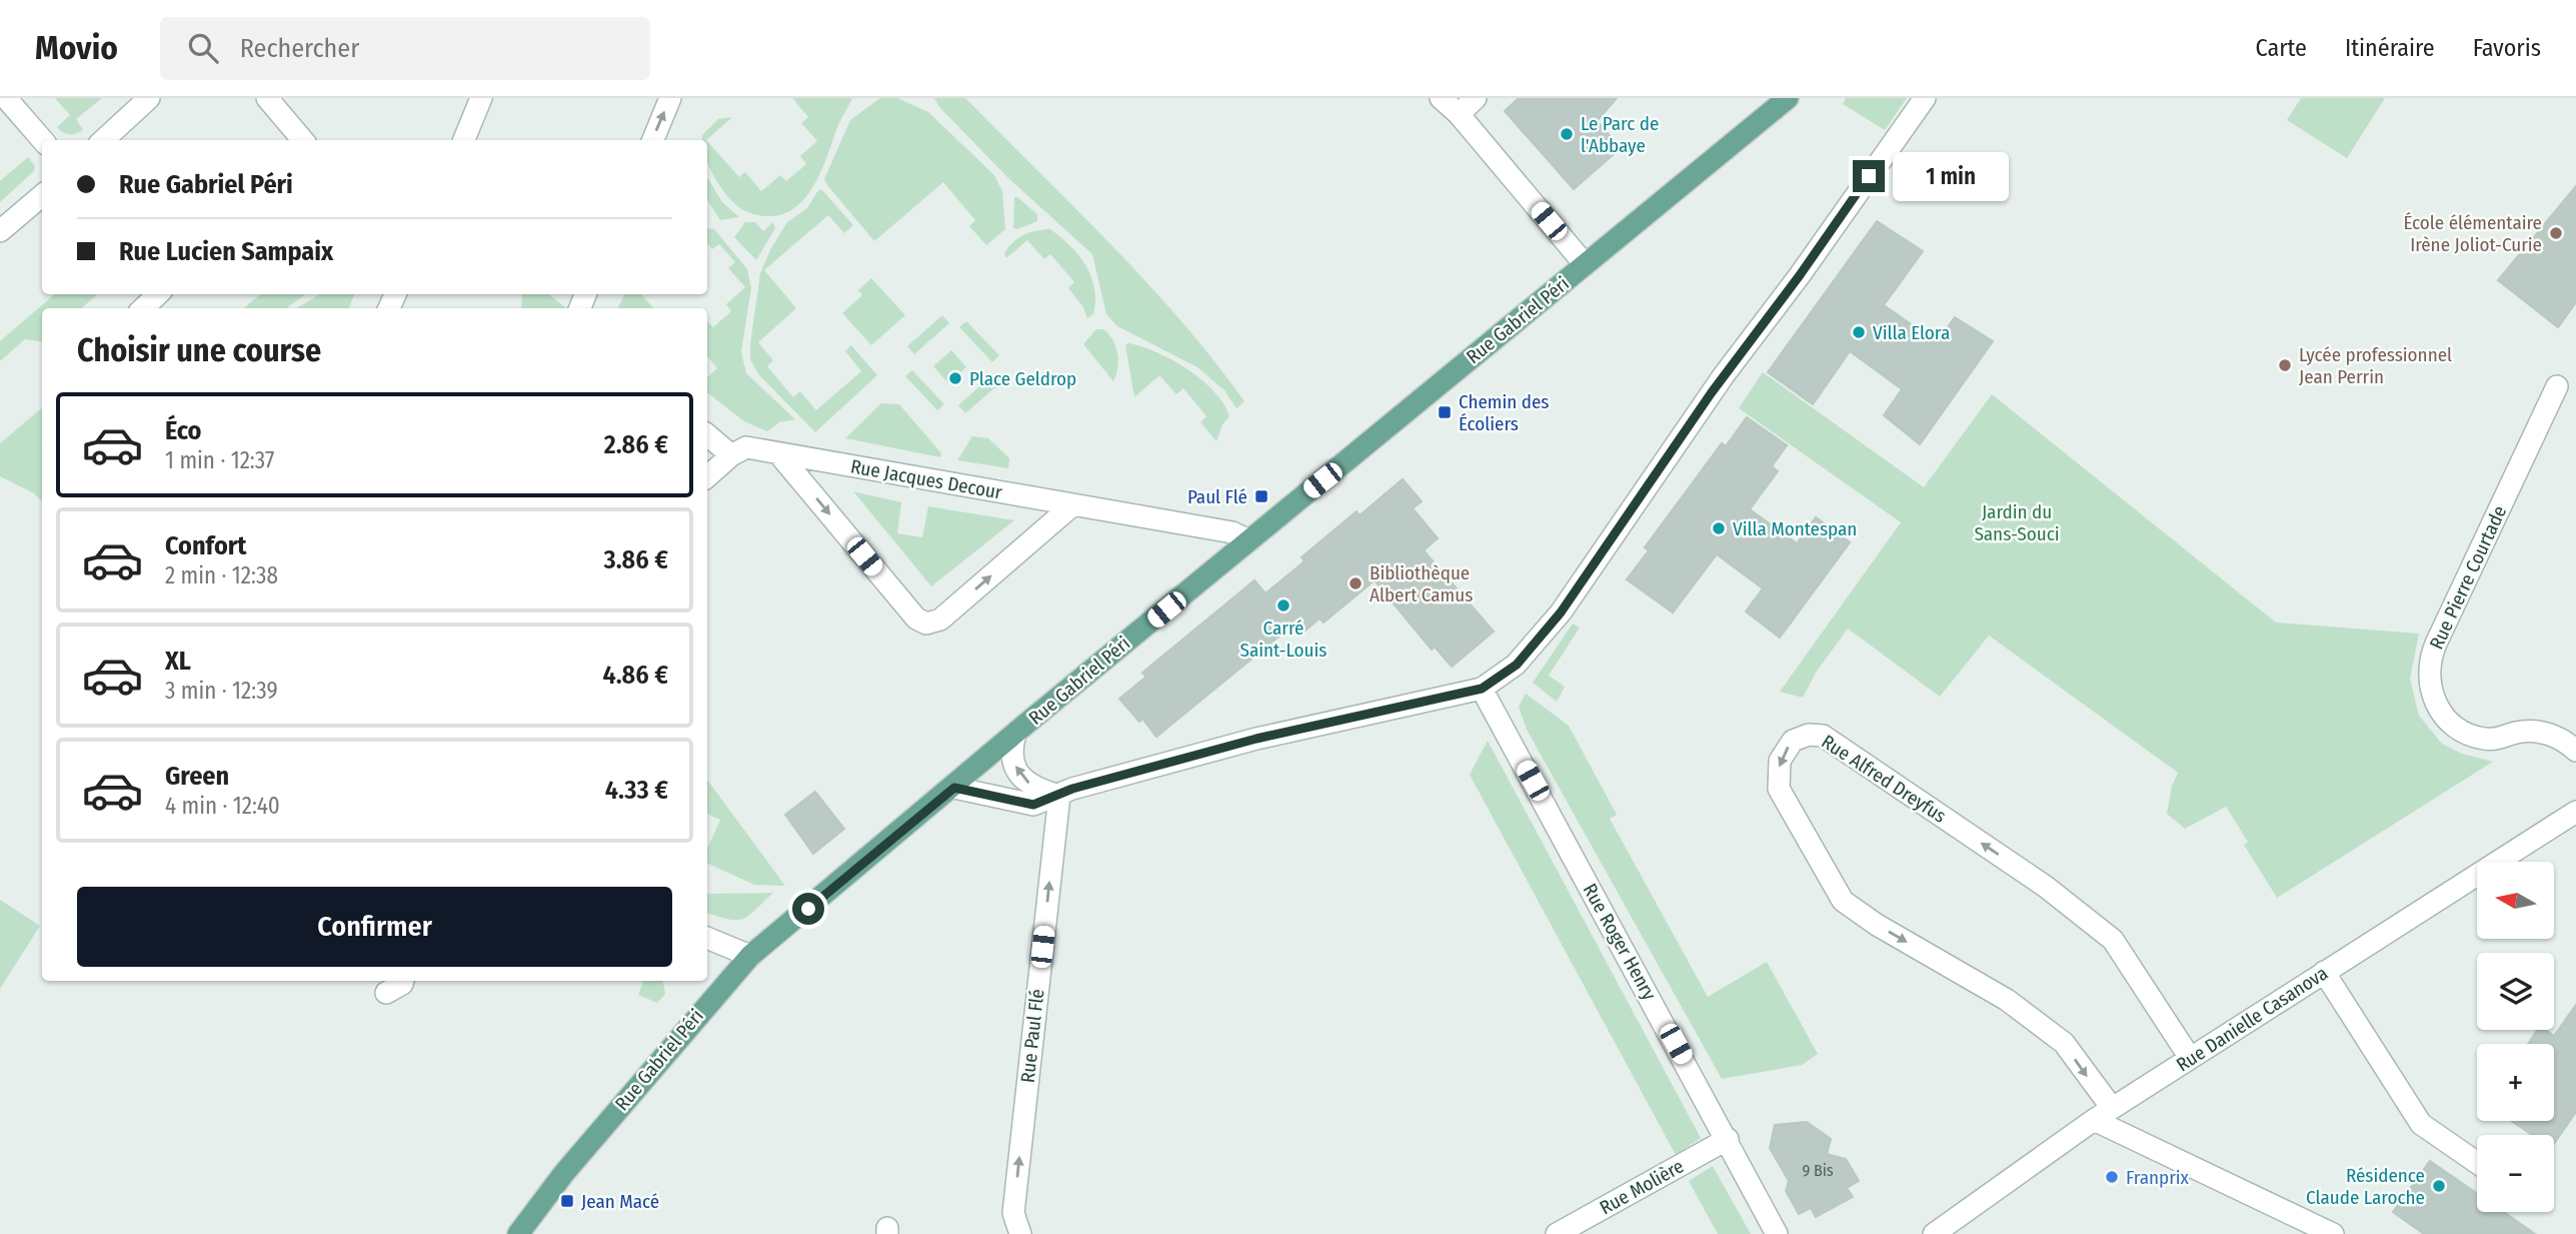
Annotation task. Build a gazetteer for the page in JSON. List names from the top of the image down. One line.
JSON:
{"streets":{"main road":["Rue Gabriel Péri"],"street":["Rue Jacques Decour","Rue Pierre Courtade","Rue Alfred Dreyfus","Rue Roger Henry","Rue Danielle Casanova","Rue Paul Flé","Rue Molière"]},"crossings":[["Rue Gabriel Péri","Rue Jacques Decour"],["Rue Alfred Dreyfus","Rue Danielle Casanova"],["Rue Roger Henry","Rue Molière"]],"one_way":["Rue Paul Flé"],"parks":["Jardin du Sans-Souci"],"places":{"other":["Le Parc de l'Abbaye","École élémentaire Irène Joliot-Curie","Villa Elora","Lycée professionnel Jean Perrin","Place Geldrop","Villa Montespan","Bibliothèque Albert Camus","Carré Saint-Louis","Franprix","Résidence Claude Laroche"],"transit":["Chemin des Écoliers","Paul Flé","Jean Macé"]},"house_numbers":["9 Bis"],"north":"left","page":{"header":"Movio","search":"Rechercher","nav":["Carte","Itinéraire","Favoris"],"banner":["Rue Gabriel Péri","Rue Lucien Sampaix"],"bubble":"1 min","heading":"Choisir une course","list":[{"name":"Éco","note":"1 min · 12:37","value":"2.86 €"},{"name":"Confort","note":"2 min · 12:38","value":"3.86 €"},{"name":"XL","note":"3 min · 12:39","value":"4.86 €"},{"name":"Green","note":"4 min · 12:40","value":"4.33 €"}],"map_buttons":["+","−"],"buttons":"Confirmer"}}
